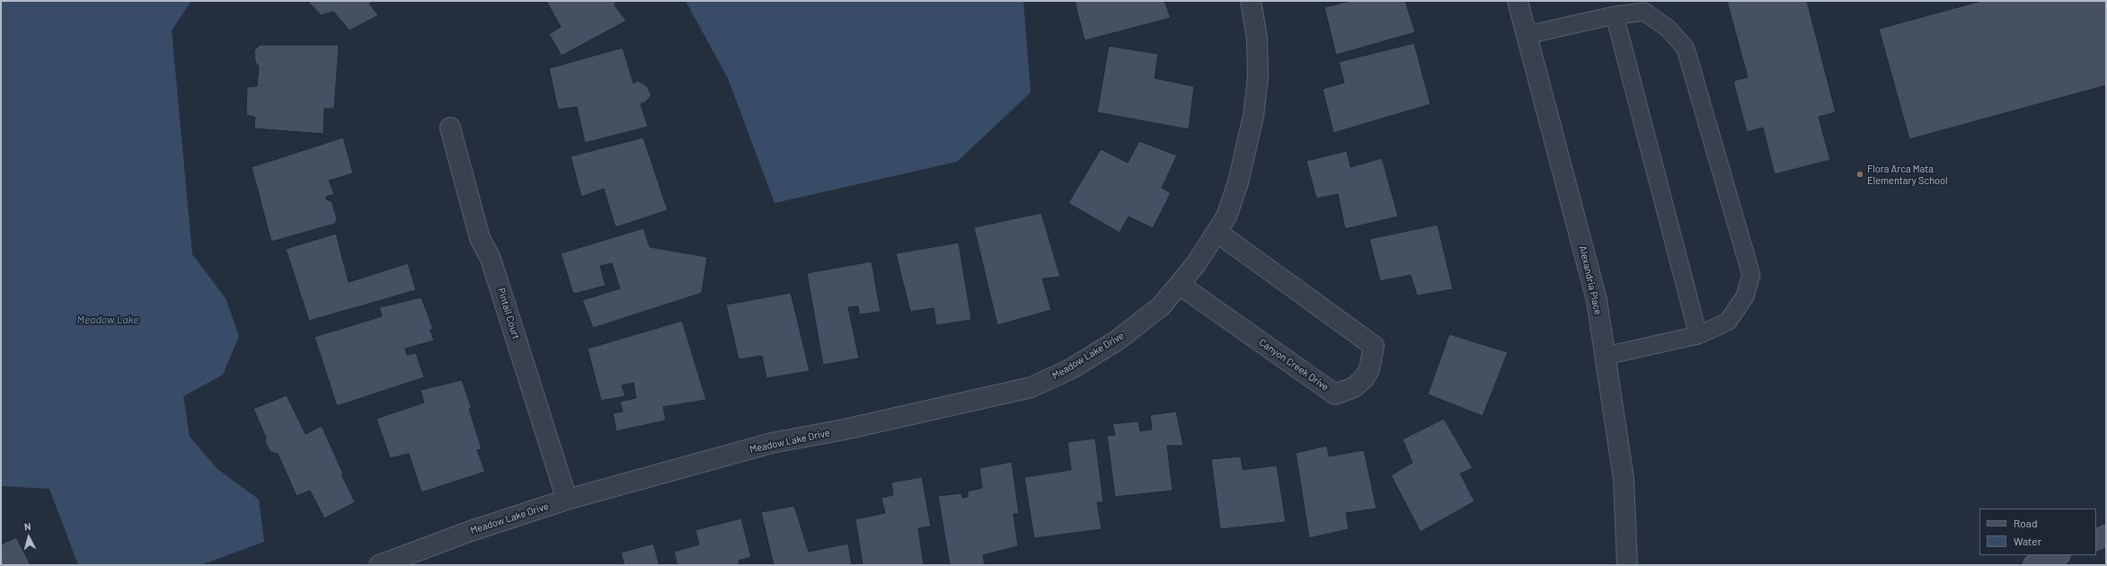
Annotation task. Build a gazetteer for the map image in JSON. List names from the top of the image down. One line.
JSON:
{"streets":{"street":["Alexandria Place","Pintail Court","Meadow Lake Drive","Canyon Creek Drive"]},"crossings":[["Pintail Court","Meadow Lake Drive"],["Meadow Lake Drive","Canyon Creek Drive"]],"water":["Meadow Lake"],"places":["Flora Arca Mata Elementary School"],"legend":["Road","Water"],"north":"top"}
